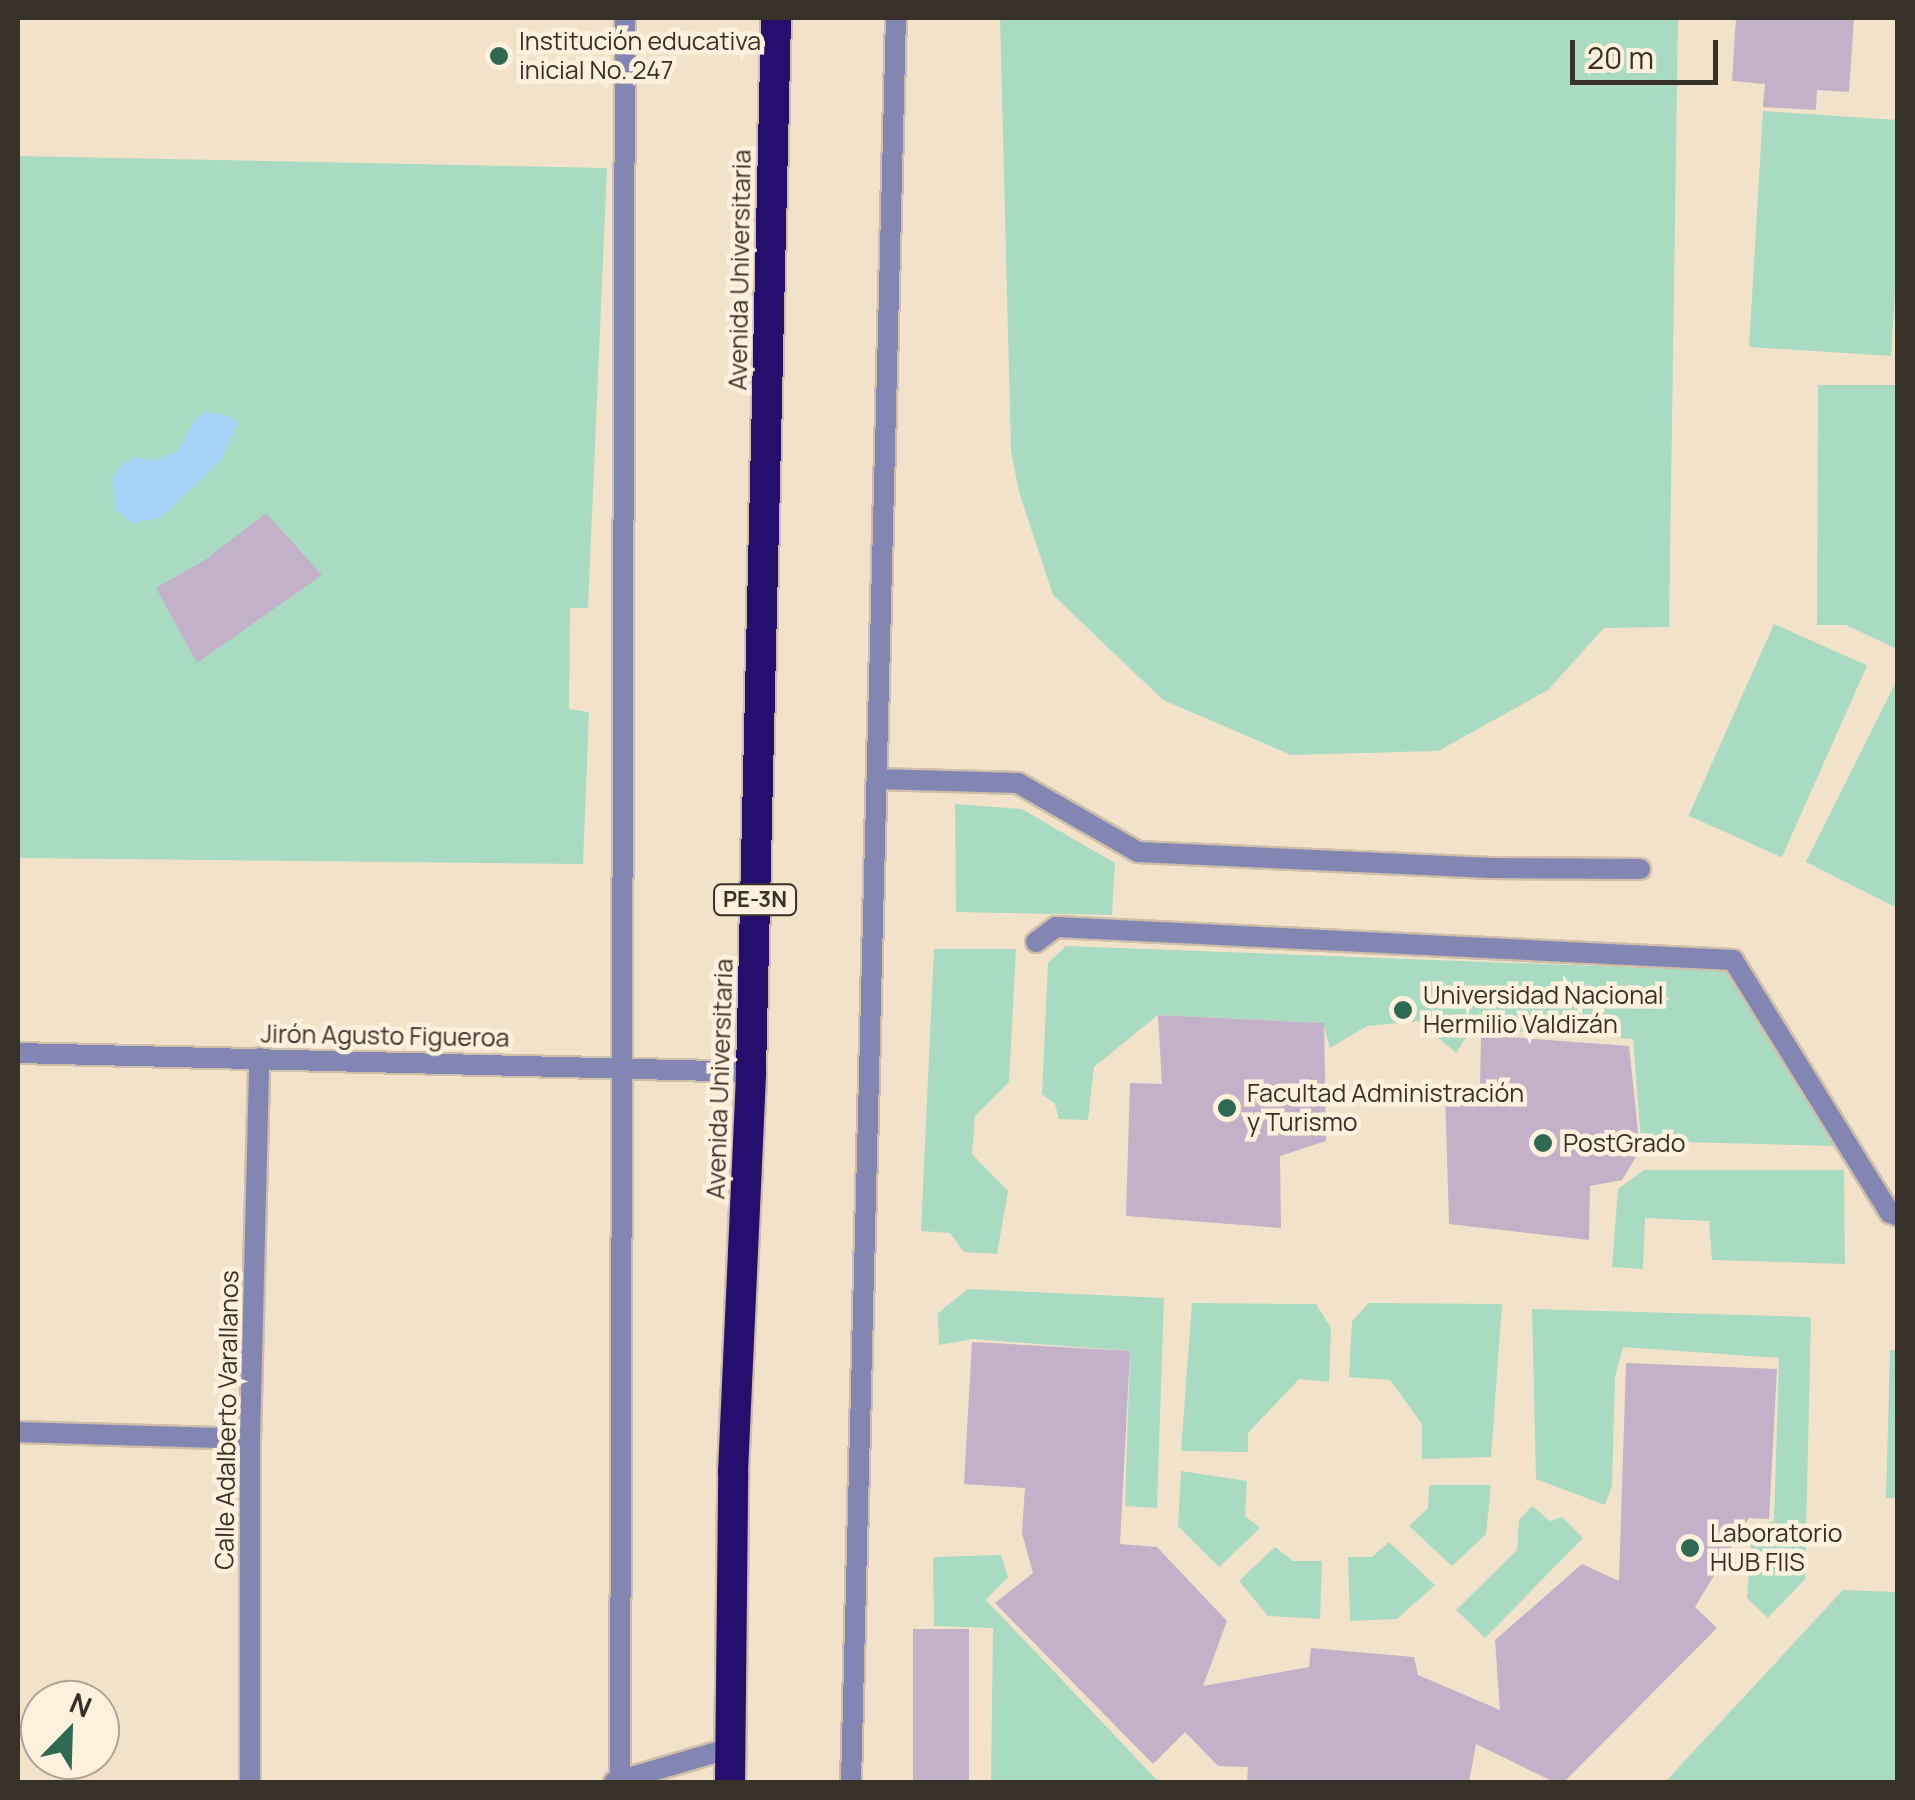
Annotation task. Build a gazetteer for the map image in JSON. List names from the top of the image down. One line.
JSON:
{"streets":{"highway":["Avenida Universitaria","PE-3N"],"street":["Jirón Agusto Figueroa","Calle Adalberto Varallanos"]},"crossings":[["Avenida Universitaria","Jirón Agusto Figueroa"],["Jirón Agusto Figueroa","Calle Adalberto Varallanos"]],"places":["Institución educativa inicial No. 247","Universidad Nacional Hermilio Valdizán","Facultad Administración y Turismo","PostGrado","Laboratorio HUB FIIS"],"scale_bar":"20 m","north":"top right"}
